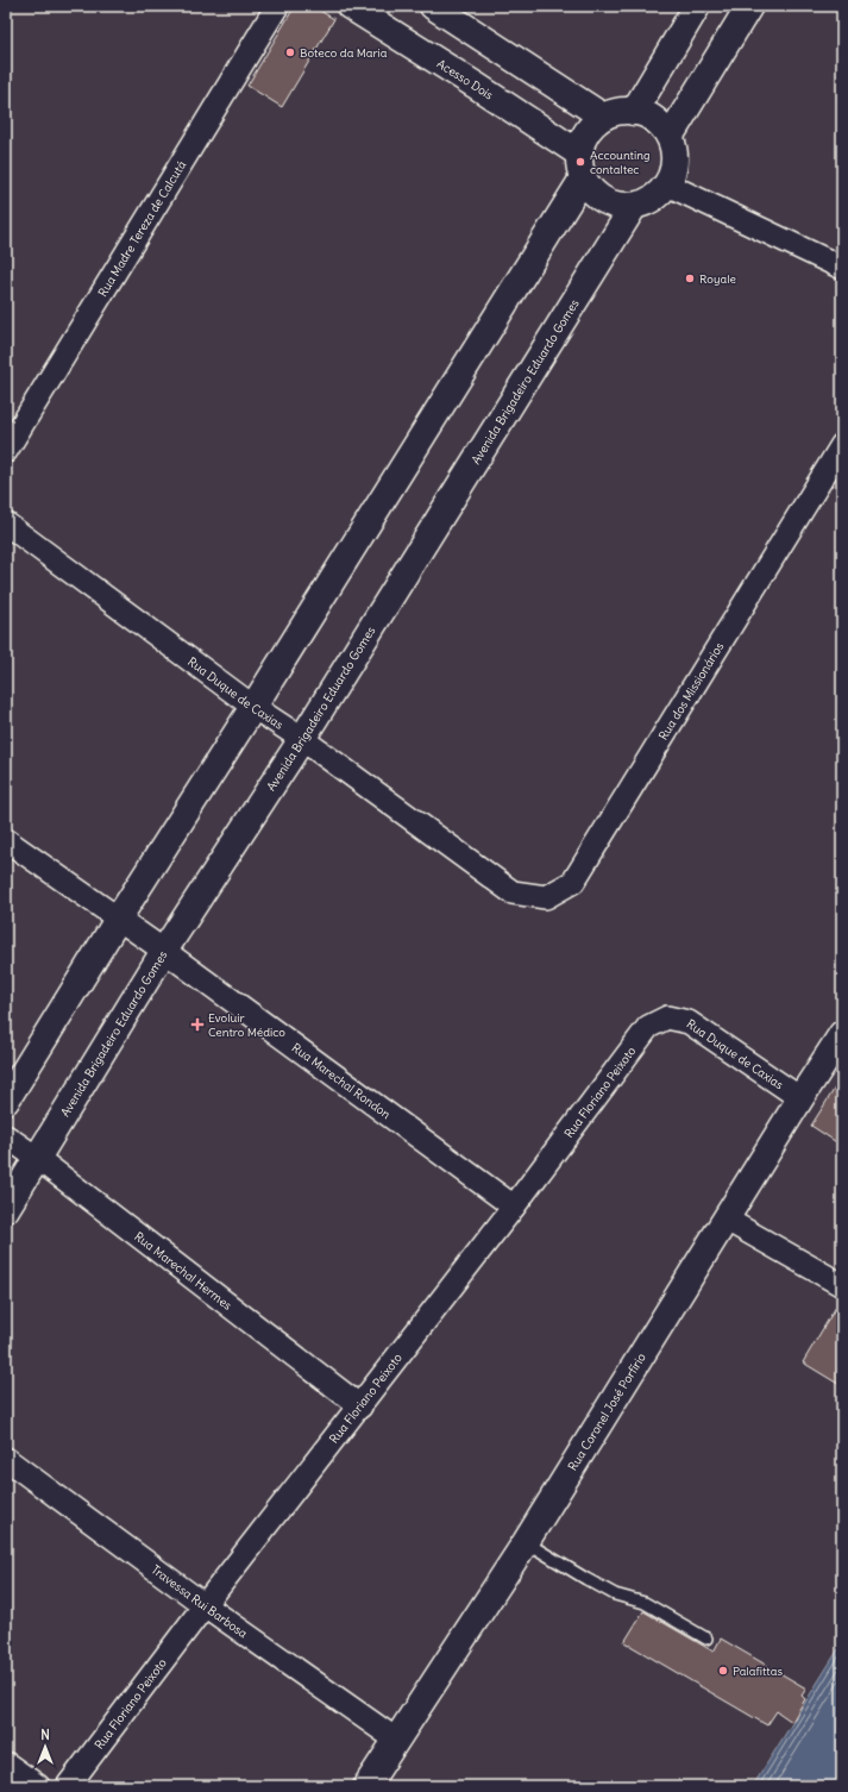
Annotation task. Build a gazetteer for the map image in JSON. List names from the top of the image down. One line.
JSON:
{"streets":{"street":["Acesso Dois","Rua Madre Tereza de Calcutá","Avenida Brigadeiro Eduardo Gomes","Rua dos Missionários","Rua Duque de Caxias","Rua Marechal Rondon","Rua Floriano Peixoto","Rua Marechal Hermes","Rua Coronel José Porfírio","Travessa Rui Barbosa"]},"crossings":[["Acesso Dois","Avenida Brigadeiro Eduardo Gomes"],["Avenida Brigadeiro Eduardo Gomes","Rua Duque de Caxias"],["Avenida Brigadeiro Eduardo Gomes","Rua Marechal Rondon"],["Avenida Brigadeiro Eduardo Gomes","Rua Marechal Hermes"],["Rua dos Missionários","Rua Duque de Caxias"],["Rua Duque de Caxias","Rua Floriano Peixoto"],["Rua Duque de Caxias","Rua Coronel José Porfírio"],["Rua Marechal Rondon","Rua Floriano Peixoto"],["Rua Floriano Peixoto","Rua Marechal Hermes"],["Rua Floriano Peixoto","Travessa Rui Barbosa"],["Rua Coronel José Porfírio","Travessa Rui Barbosa"]],"places":{"other":["Boteco da Maria","Accounting contaltec","Royale","Palafittas"],"health":["Evoluir Centro Médico"]},"north":"top"}
